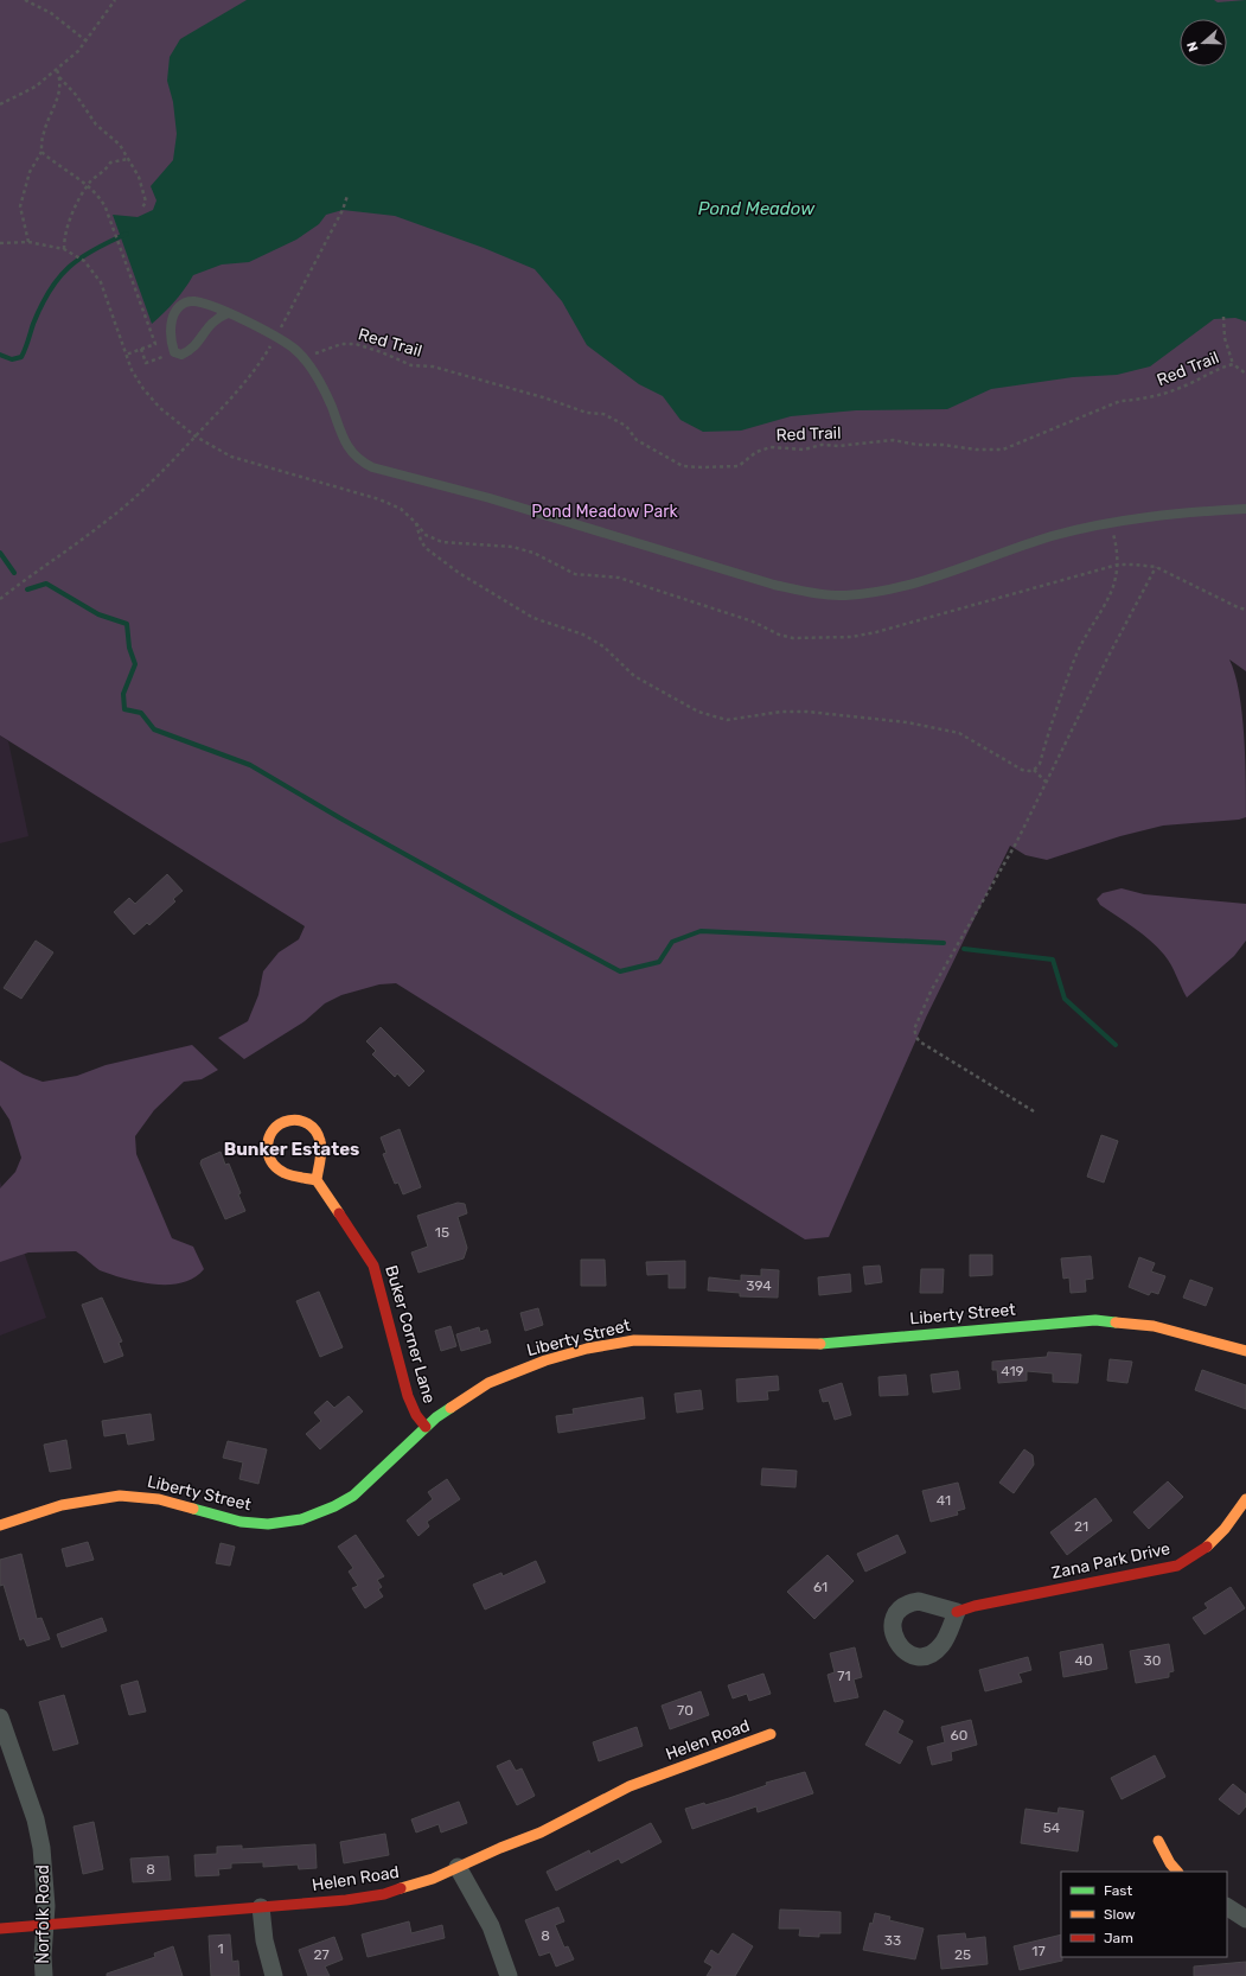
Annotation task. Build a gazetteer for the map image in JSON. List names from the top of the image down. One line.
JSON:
{"streets":{"street":["Liberty Street","Buker Corner Lane","Zana Park Drive","Helen Road","Norfolk Road"],"path":["Red Trail"]},"crossings":[["Liberty Street","Buker Corner Lane"],["Helen Road","Norfolk Road"]],"districts":["Bunker Estates"],"water":["Pond Meadow"],"parks":["Pond Meadow Park"],"house_numbers":["15","394","419","41","21","61","40","30","71","70","60","54","8","8","33","1","17","27","25"],"legend":["Fast","Slow","Jam"],"north":"left"}
